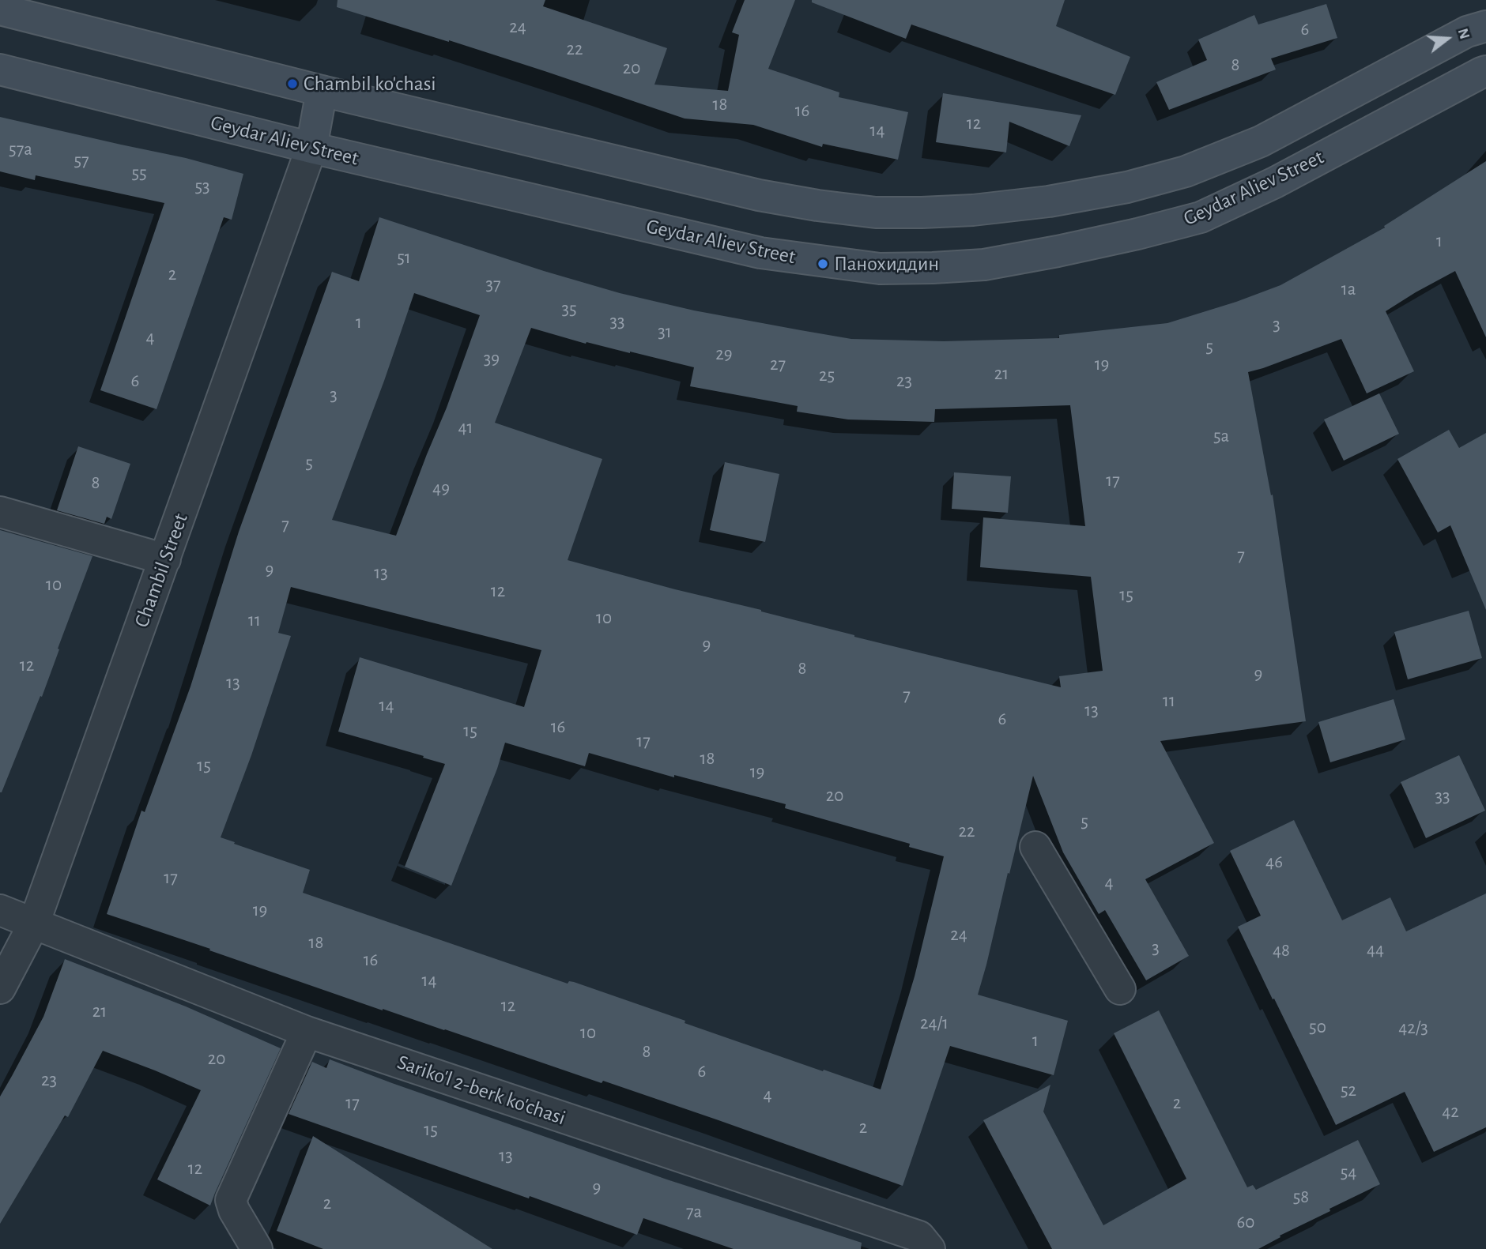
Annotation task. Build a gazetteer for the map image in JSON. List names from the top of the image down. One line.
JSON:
{"streets":{"main road":["Geydar Aliev Street"],"street":["Chambil Street","Sariko'l 2-berk ko'chasi"]},"crossings":[["Geydar Aliev Street","Chambil Street"],["Chambil Street","Sariko'l 2-berk ko'chasi"]],"places":["Chambil ko'chasi","Панохиддин"],"house_numbers":["24","6","22","8","20","18","16","12","14","57a","57","55","53","1","51","2","37","1a","35","33","1","3","31","4","5","29","39","27","19","21","25","6","23","3","41","5a","5","17","8","49","7","7","9","13","10","12","15","10","11","9","12","8","9","13","7","11","14","13","6","16","15","17","18","15","19","20","33","5","22","46","17","4","19","24","18","3","44","48","16","14","12","21","24/1","50","42/3","10","1","8","20","6","23","52","4","17","2","42","2","15","13","12","54","9","58","2","7a","60"],"north":"right"}
